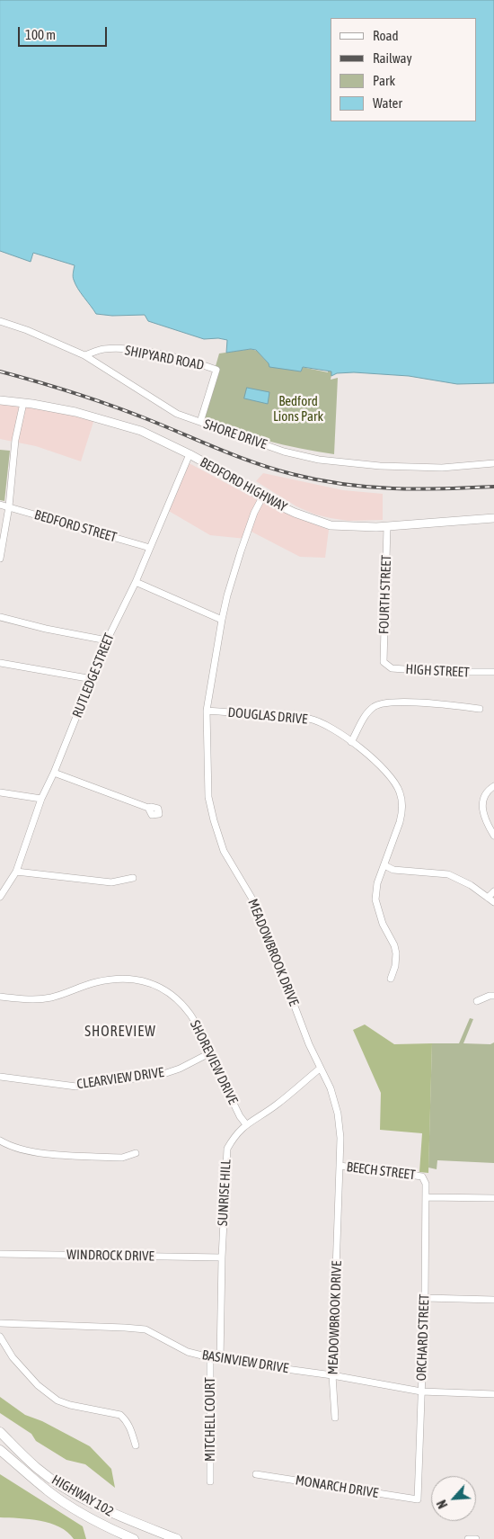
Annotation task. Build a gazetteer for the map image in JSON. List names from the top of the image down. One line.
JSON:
{"streets":{"highway":["HIGHWAY 102"],"main road":["BEDFORD HIGHWAY"],"street":["SHIPYARD ROAD","SHORE DRIVE","BEDFORD STREET","FOURTH STREET","HIGH STREET","RUTLEDGE STREET","DOUGLAS DRIVE","MEADOWBROOK DRIVE","SHOREVIEW DRIVE","CLEARVIEW DRIVE","BEECH STREET","SUNRISE HILL","WINDROCK DRIVE","ORCHARD STREET","BASINVIEW DRIVE","MITCHELL COURT","MONARCH DRIVE"]},"crossings":[["SHIPYARD ROAD","SHORE DRIVE"],["BEDFORD HIGHWAY","FOURTH STREET"],["BEDFORD HIGHWAY","RUTLEDGE STREET"],["BEDFORD HIGHWAY","MEADOWBROOK DRIVE"],["BEDFORD STREET","RUTLEDGE STREET"],["FOURTH STREET","HIGH STREET"],["DOUGLAS DRIVE","MEADOWBROOK DRIVE"],["MEADOWBROOK DRIVE","BEECH STREET"],["MEADOWBROOK DRIVE","SUNRISE HILL"],["MEADOWBROOK DRIVE","BASINVIEW DRIVE"],["SHOREVIEW DRIVE","CLEARVIEW DRIVE"],["SHOREVIEW DRIVE","SUNRISE HILL"],["BEECH STREET","ORCHARD STREET"],["SUNRISE HILL","WINDROCK DRIVE"],["SUNRISE HILL","BASINVIEW DRIVE"],["ORCHARD STREET","BASINVIEW DRIVE"],["ORCHARD STREET","MONARCH DRIVE"],["BASINVIEW DRIVE","MITCHELL COURT"]],"districts":["SHOREVIEW"],"parks":["Bedford Lions Park"],"legend":["Road","Railway","Park","Water"],"scale_bar":"100 m","north":"bottom left"}
